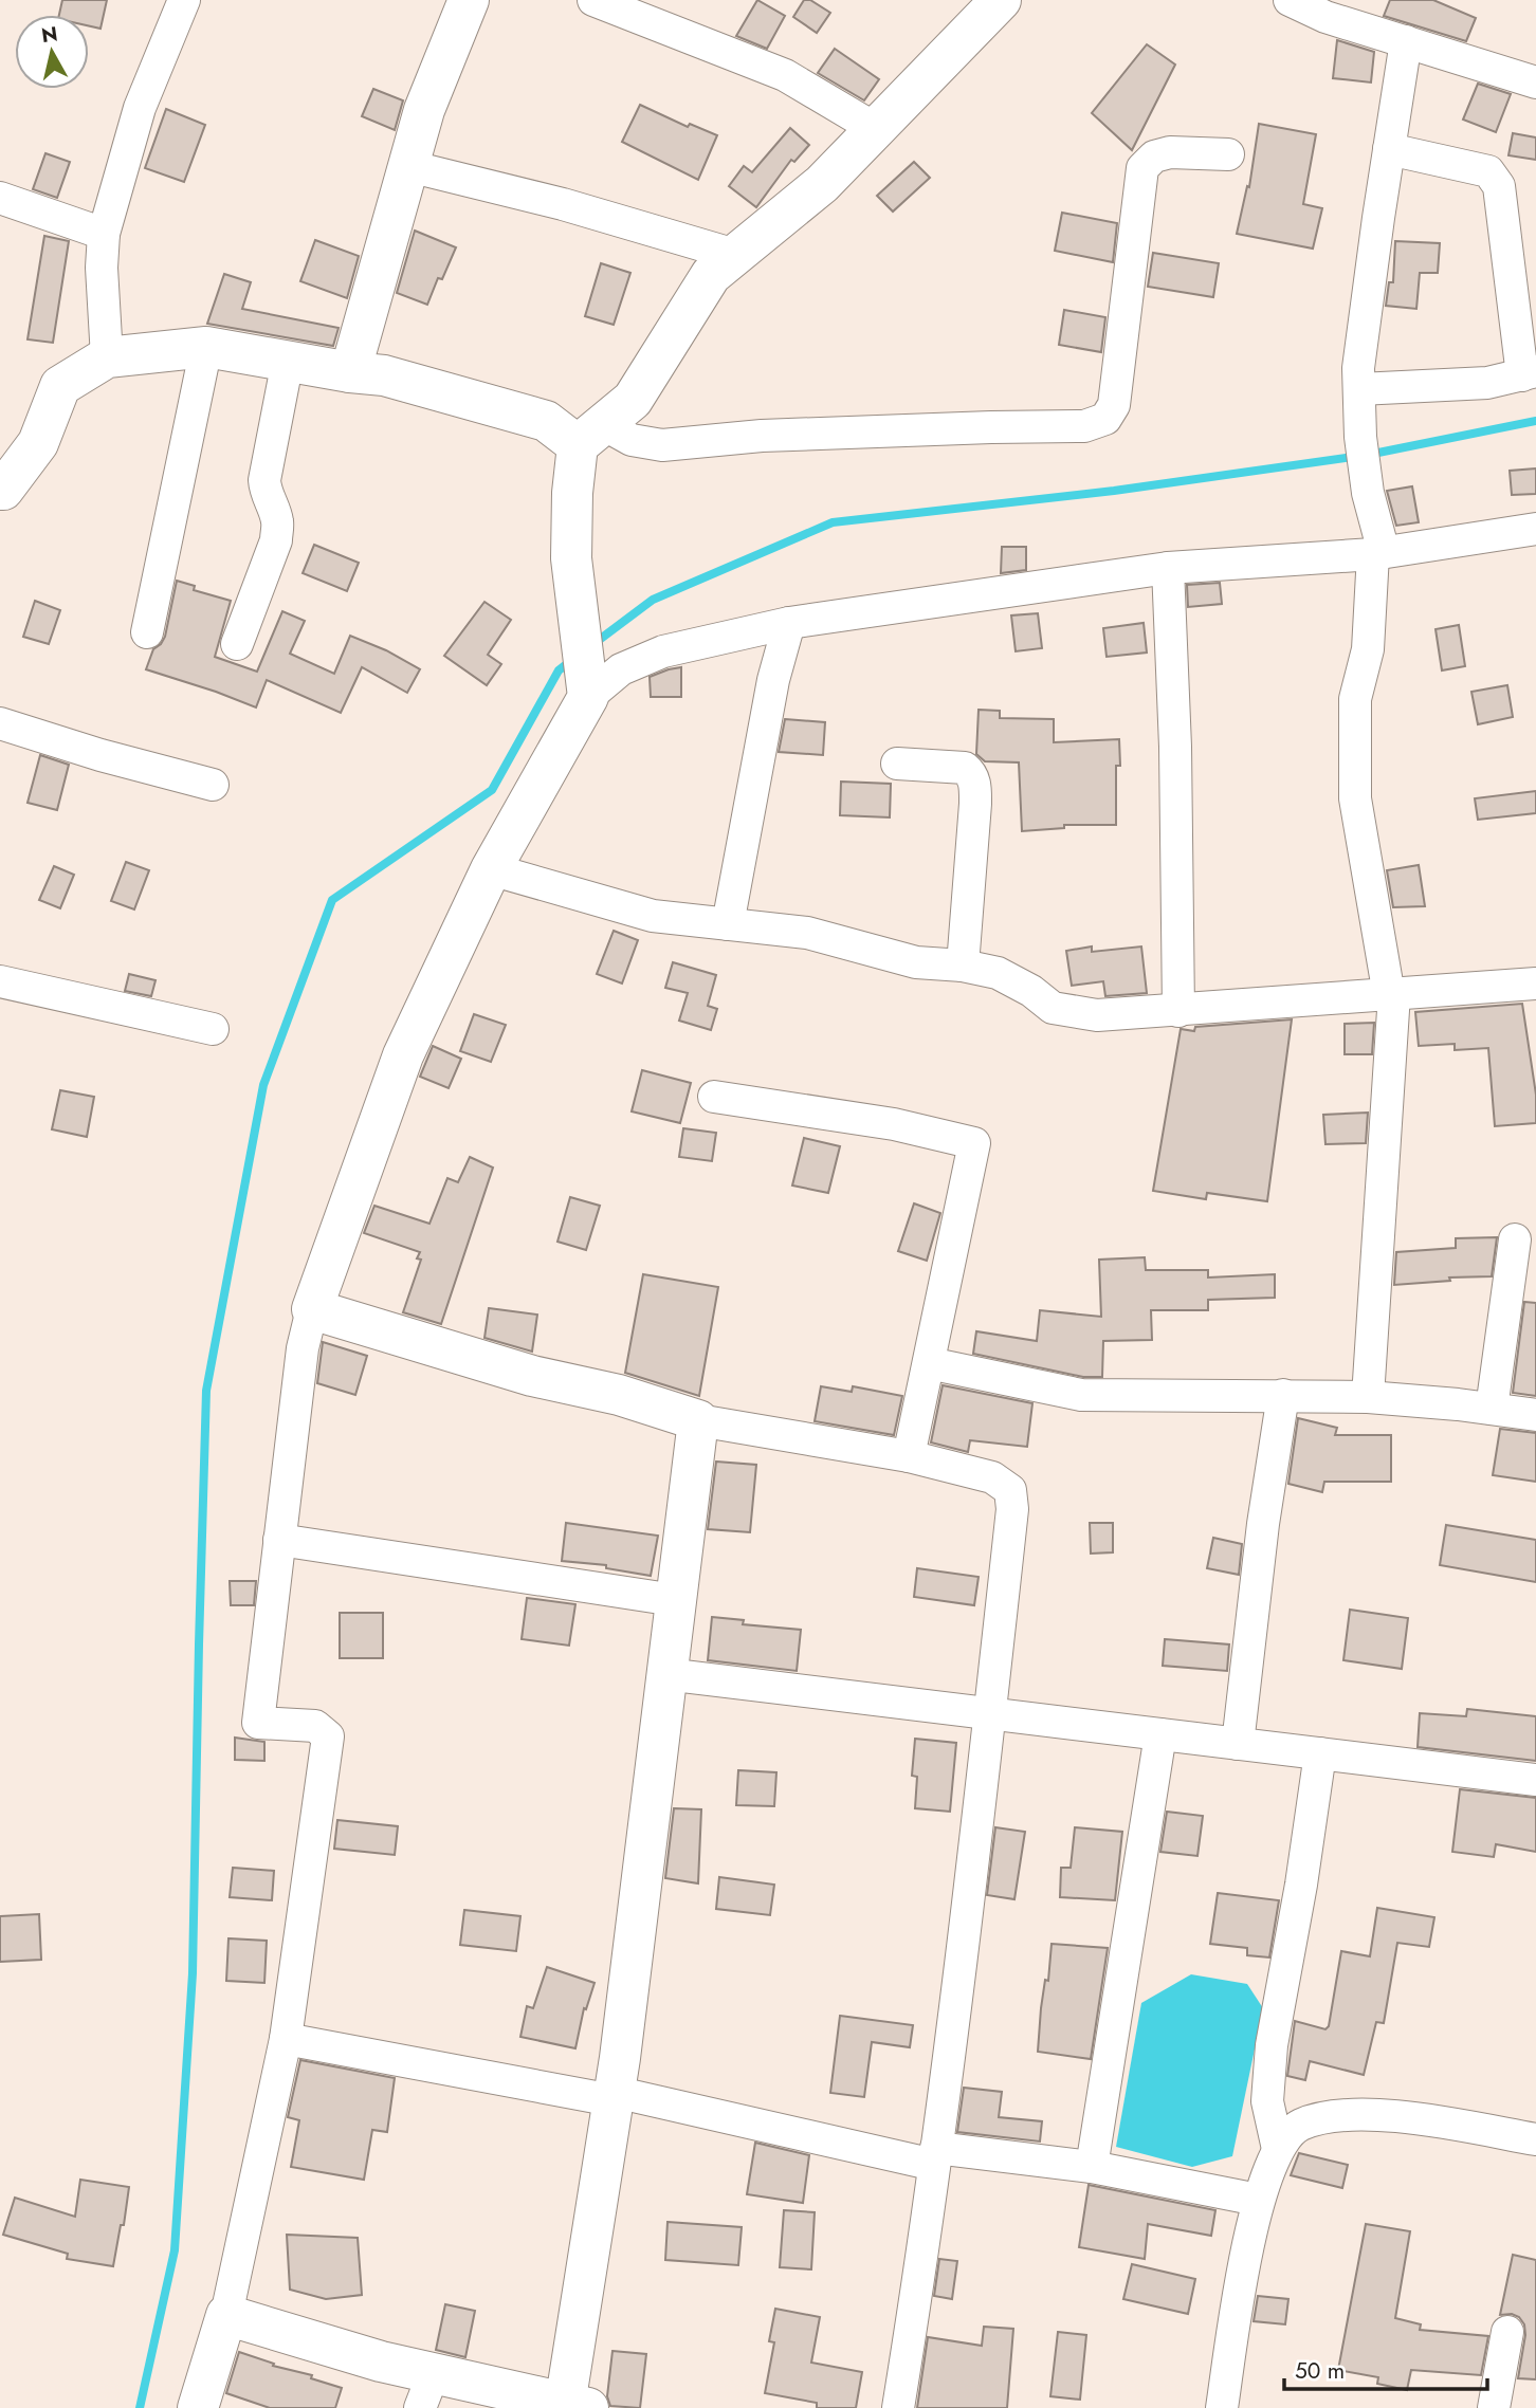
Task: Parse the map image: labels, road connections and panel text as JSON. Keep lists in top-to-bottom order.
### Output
{
  "scale_bar": "50 m",
  "north": "top"
}
